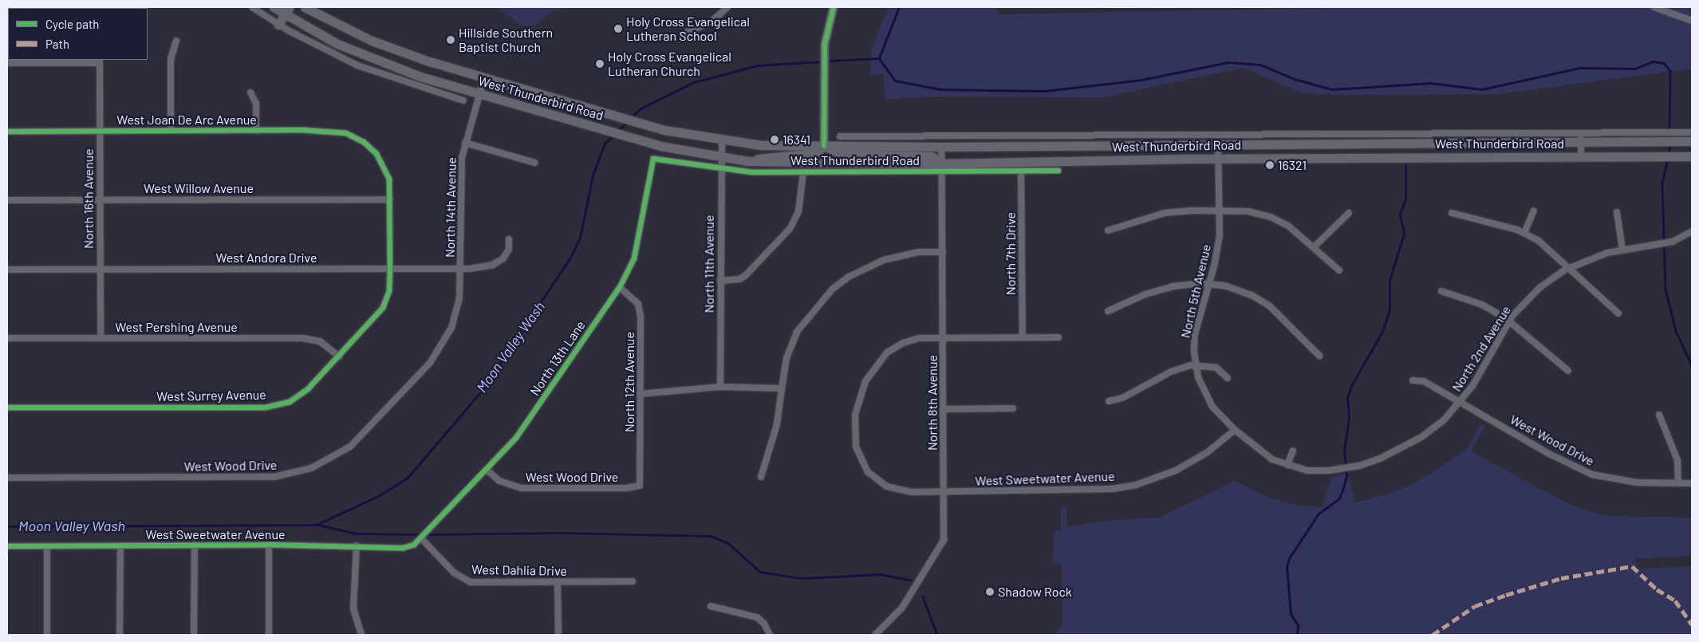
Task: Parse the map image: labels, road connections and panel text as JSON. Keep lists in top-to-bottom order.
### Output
{
  "streets": {
    "main road": ["West Thunderbird Road"],
    "street": [
      "West Joan De Arc Avenue",
      "West Willow Avenue",
      "North 16th Avenue",
      "North 14th Avenue",
      "North 7th Drive",
      "West Andora Drive",
      "North 11th Avenue",
      "North 5th Avenue",
      "West Pershing Avenue",
      "North 2nd Avenue",
      "North 13th Lane",
      "North 12th Avenue",
      "West Surrey Avenue",
      "North 8th Avenue",
      "West Wood Drive",
      "West Sweetwater Avenue",
      "West Dahlia Drive"
    ]
  },
  "crossings": [
    ["West Thunderbird Road", "North 14th Avenue"],
    ["West Thunderbird Road", "North 7th Drive"],
    ["West Thunderbird Road", "North 11th Avenue"],
    ["West Thunderbird Road", "North 5th Avenue"],
    ["West Thunderbird Road", "North 13th Lane"],
    ["West Thunderbird Road", "North 8th Avenue"],
    ["West Joan De Arc Avenue", "North 16th Avenue"],
    ["West Joan De Arc Avenue", "West Surrey Avenue"],
    ["West Willow Avenue", "North 16th Avenue"],
    ["West Willow Avenue", "West Surrey Avenue"],
    ["North 16th Avenue", "West Andora Drive"],
    ["North 16th Avenue", "West Pershing Avenue"],
    ["North 14th Avenue", "West Andora Drive"],
    ["North 14th Avenue", "West Wood Drive"],
    ["West Andora Drive", "West Surrey Avenue"],
    ["West Andora Drive", "West Wood Drive"],
    ["North 5th Avenue", "West Sweetwater Avenue"],
    ["West Pershing Avenue", "West Surrey Avenue"],
    ["North 2nd Avenue", "West Wood Drive"],
    ["North 13th Lane", "North 12th Avenue"],
    ["North 13th Lane", "West Wood Drive"],
    ["North 13th Lane", "West Sweetwater Avenue"],
    ["North 13th Lane", "West Dahlia Drive"],
    ["North 12th Avenue", "West Wood Drive"],
    ["North 8th Avenue", "West Sweetwater Avenue"],
    ["West Sweetwater Avenue", "West Dahlia Drive"]
  ],
  "water": ["Moon Valley Wash"],
  "places": [
    "Holy Cross Evangelical Lutheran School",
    "Hillside Southern Baptist Church",
    "Holy Cross Evangelical Lutheran Church",
    "16341",
    "16321",
    "Shadow Rock"
  ],
  "legend": ["Cycle path", "Path"]
}
